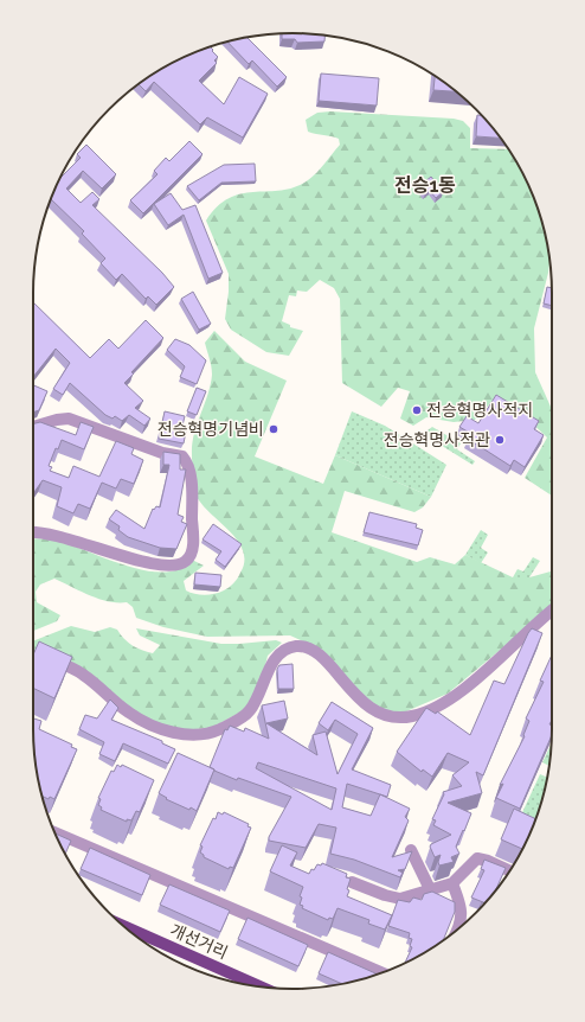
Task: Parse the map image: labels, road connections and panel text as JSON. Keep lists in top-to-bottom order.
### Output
{
  "streets": {
    "main road": ["개선거리"]
  },
  "districts": ["전승1동"],
  "places": ["전승혁명사적지", "전승혁명기념비", "전승혁명사적관"]
}
